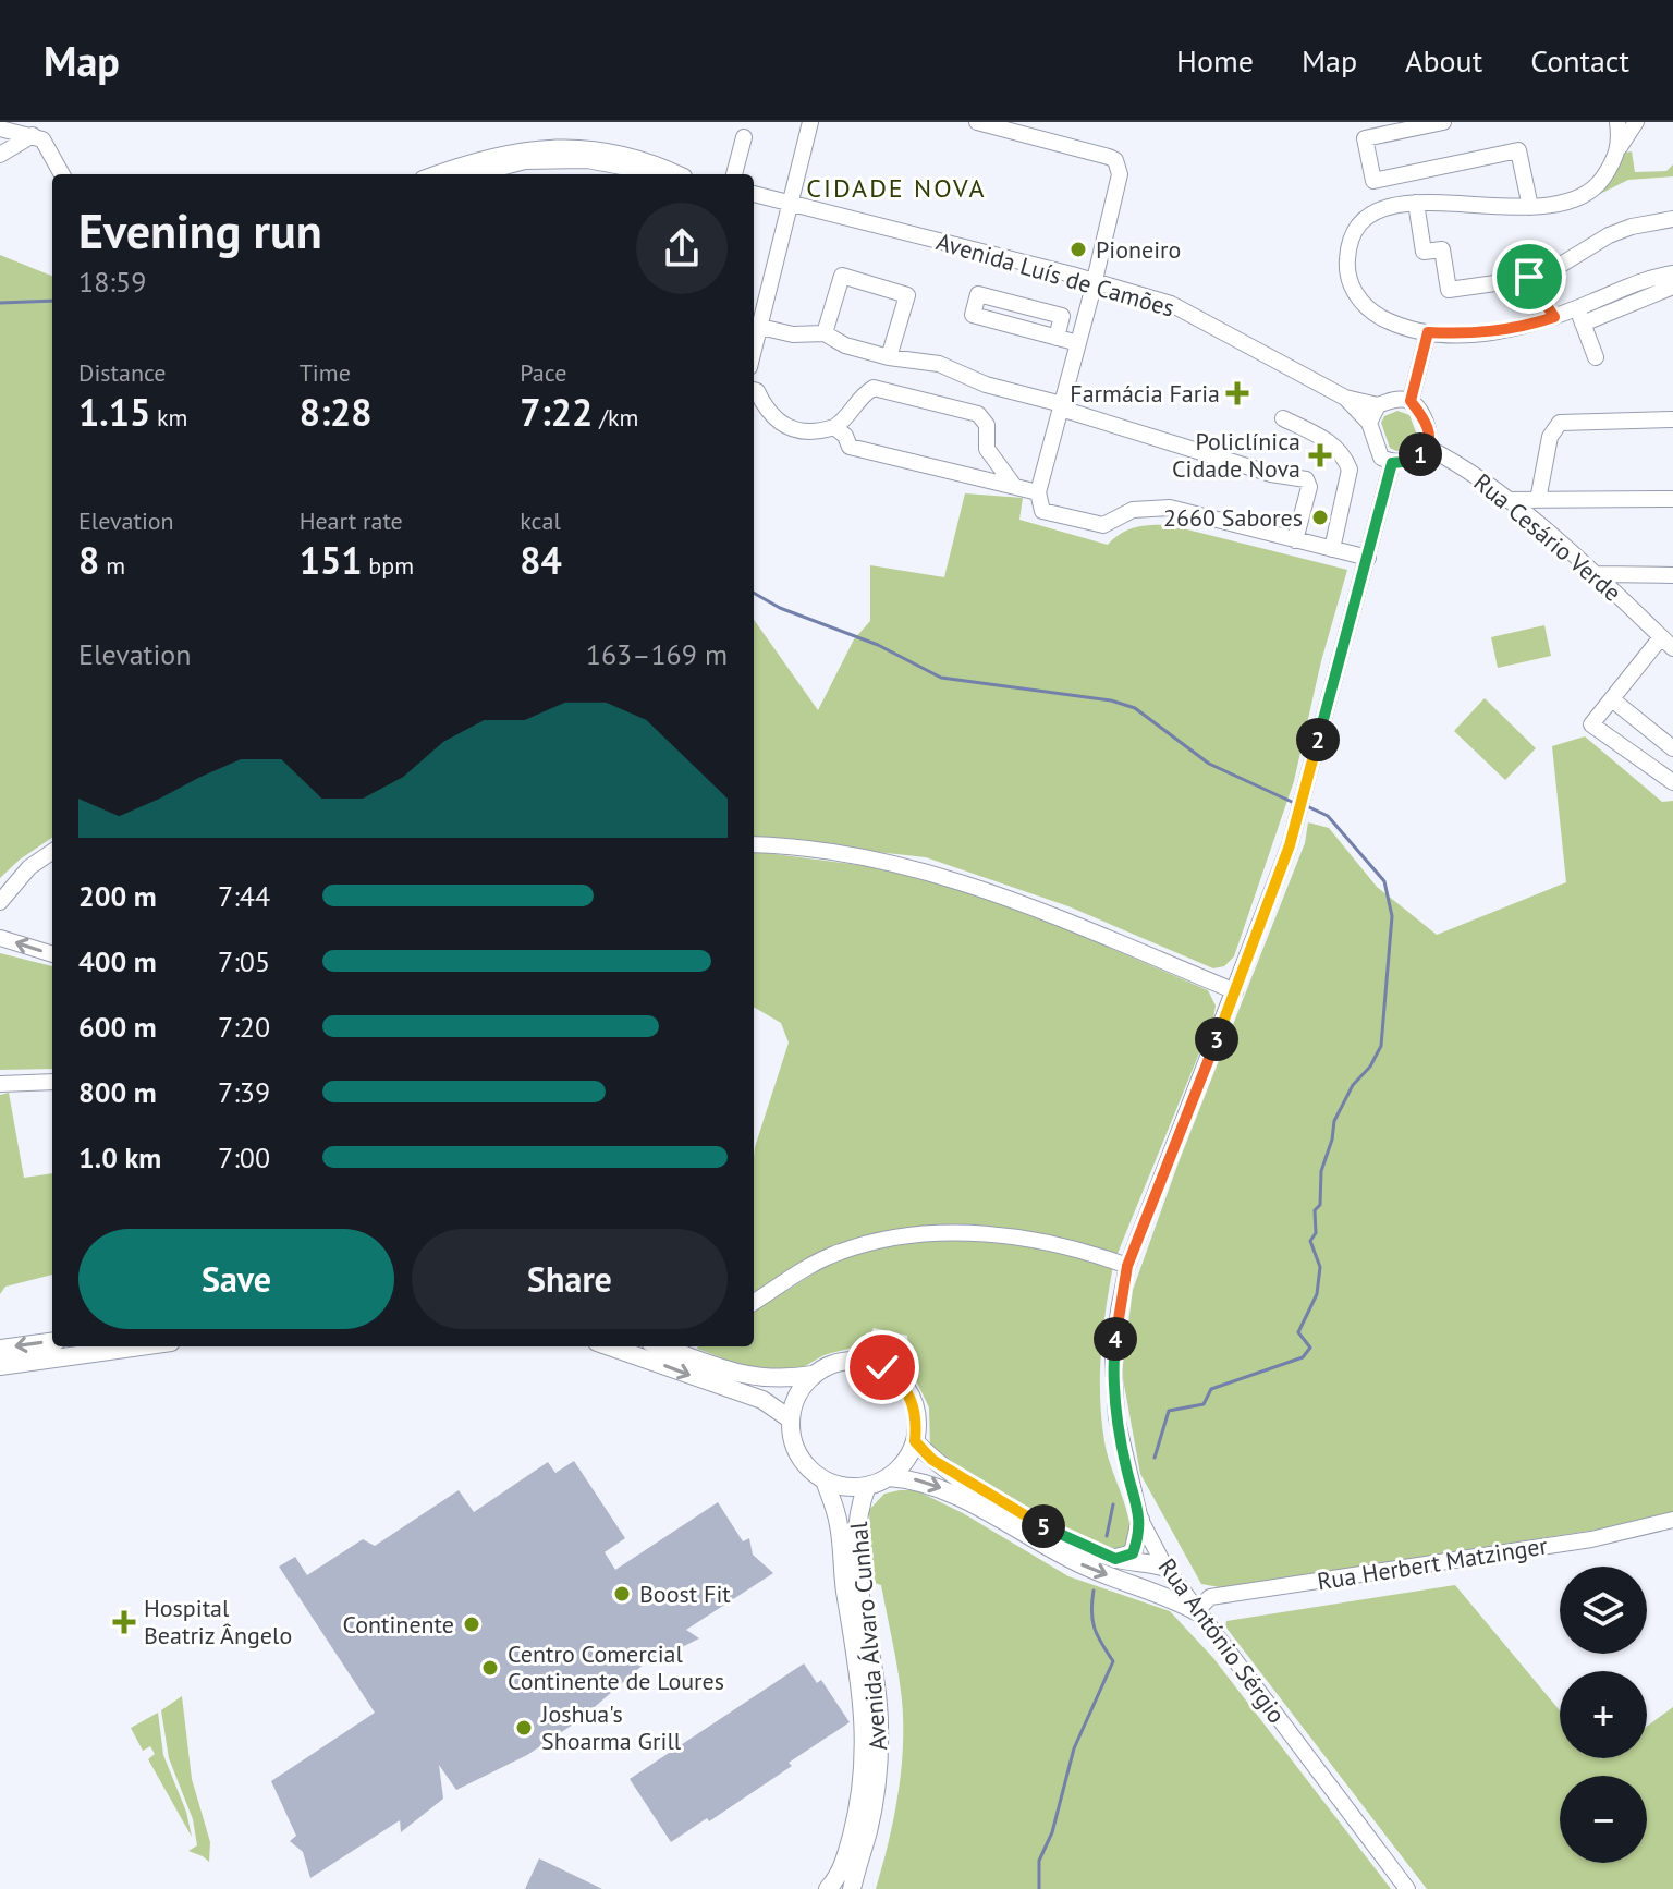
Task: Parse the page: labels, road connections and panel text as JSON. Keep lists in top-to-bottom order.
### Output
{
  "streets": {
    "main road": ["Avenida Álvaro Cunhal"],
    "street": [
      "Avenida Luís de Camões",
      "Rua Cesário Verde",
      "Rua Herbert Matzinger",
      "Rua António Sérgio"
    ]
  },
  "crossings": [
    ["Rua Cesário Verde", "Rua António Sérgio"],
    ["Rua Herbert Matzinger", "Rua António Sérgio"]
  ],
  "districts": ["CIDADE NOVA"],
  "places": {
    "other": [
      "Pioneiro",
      "2660 Sabores",
      "Boost Fit",
      "Continente",
      "Centro Comercial Continente de Loures",
      "Joshua's Shoarma Grill"
    ],
    "health": ["Farmácia Faria", "Policlínica Cidade Nova", "Hospital Beatriz Ângelo"]
  },
  "page": {
    "header": "Map",
    "nav": [
      "Home",
      "Map",
      "About",
      "Contact"
    ],
    "heading": ["Evening run", "18:59"],
    "stats": [
      ["Distance", "1.15 km"],
      ["Time", "8:28"],
      ["Pace", "7:22 /km"],
      ["Elevation", "8 m"],
      ["Heart rate", "151 bpm"],
      ["kcal", "84"]
    ],
    "pins": [
      "1",
      "2",
      "3",
      "4",
      "5"
    ],
    "chart": ["Elevation", "163–169 m"],
    "list": [
      {
        "name": "200 m",
        "note": "7:44"
      },
      {
        "name": "400 m",
        "note": "7:05"
      },
      {
        "name": "600 m",
        "note": "7:20"
      },
      {
        "name": "800 m",
        "note": "7:39"
      },
      {
        "name": "1.0 km",
        "note": "7:00"
      }
    ],
    "buttons": ["Save", "Share"],
    "map_buttons": ["+", "−"]
  }
}
